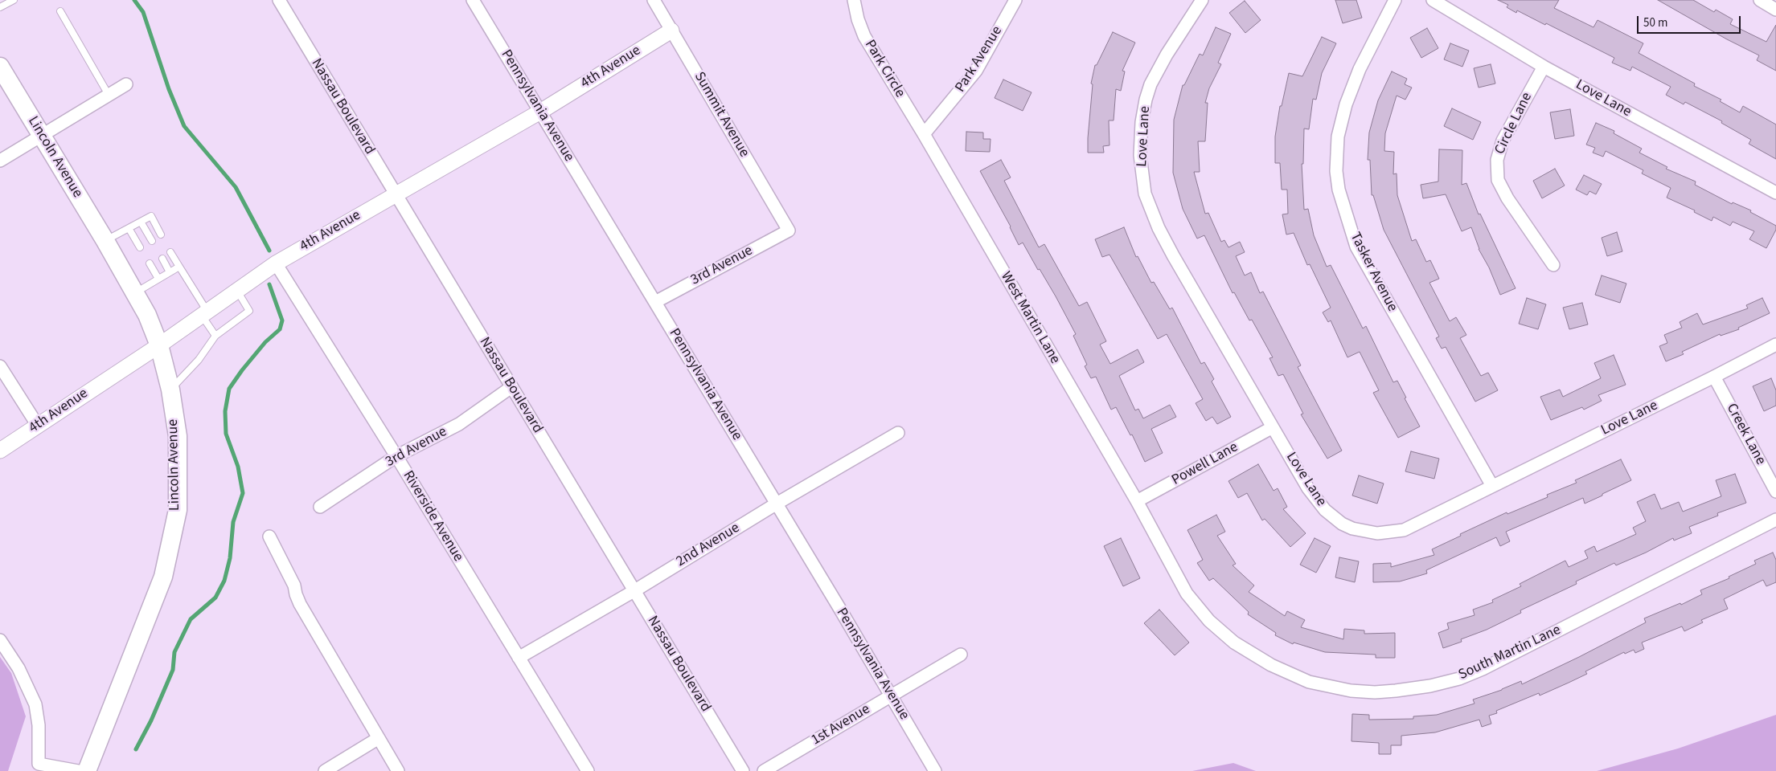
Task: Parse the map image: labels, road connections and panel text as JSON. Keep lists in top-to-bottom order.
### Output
{
  "streets": {
    "main road": ["Lincoln Avenue"],
    "street": [
      "Park Avenue",
      "4th Avenue",
      "Park Circle",
      "Love Lane",
      "Pennsylvania Avenue",
      "Nassau Boulevard",
      "Summit Avenue",
      "Circle Lane",
      "3rd Avenue",
      "Tasker Avenue",
      "West Martin Lane",
      "Creek Lane",
      "Powell Lane",
      "Riverside Avenue",
      "2nd Avenue",
      "South Martin Lane",
      "1st Avenue"
    ]
  },
  "crossings": [
    ["Park Avenue", "Park Circle"],
    ["Park Avenue", "West Martin Lane"],
    ["4th Avenue", "Pennsylvania Avenue"],
    ["4th Avenue", "Nassau Boulevard"],
    ["4th Avenue", "Summit Avenue"],
    ["4th Avenue", "Lincoln Avenue"],
    ["4th Avenue", "Riverside Avenue"],
    ["Park Circle", "West Martin Lane"],
    ["Love Lane", "Circle Lane"],
    ["Love Lane", "Tasker Avenue"],
    ["Love Lane", "Creek Lane"],
    ["Love Lane", "Powell Lane"],
    ["Pennsylvania Avenue", "3rd Avenue"],
    ["Pennsylvania Avenue", "2nd Avenue"],
    ["Pennsylvania Avenue", "1st Avenue"],
    ["Nassau Boulevard", "3rd Avenue"],
    ["Nassau Boulevard", "2nd Avenue"],
    ["Summit Avenue", "3rd Avenue"],
    ["3rd Avenue", "Riverside Avenue"],
    ["West Martin Lane", "Powell Lane"],
    ["West Martin Lane", "South Martin Lane"],
    ["Powell Lane", "South Martin Lane"],
    ["Riverside Avenue", "2nd Avenue"]
  ],
  "scale_bar": "50 m"
}
